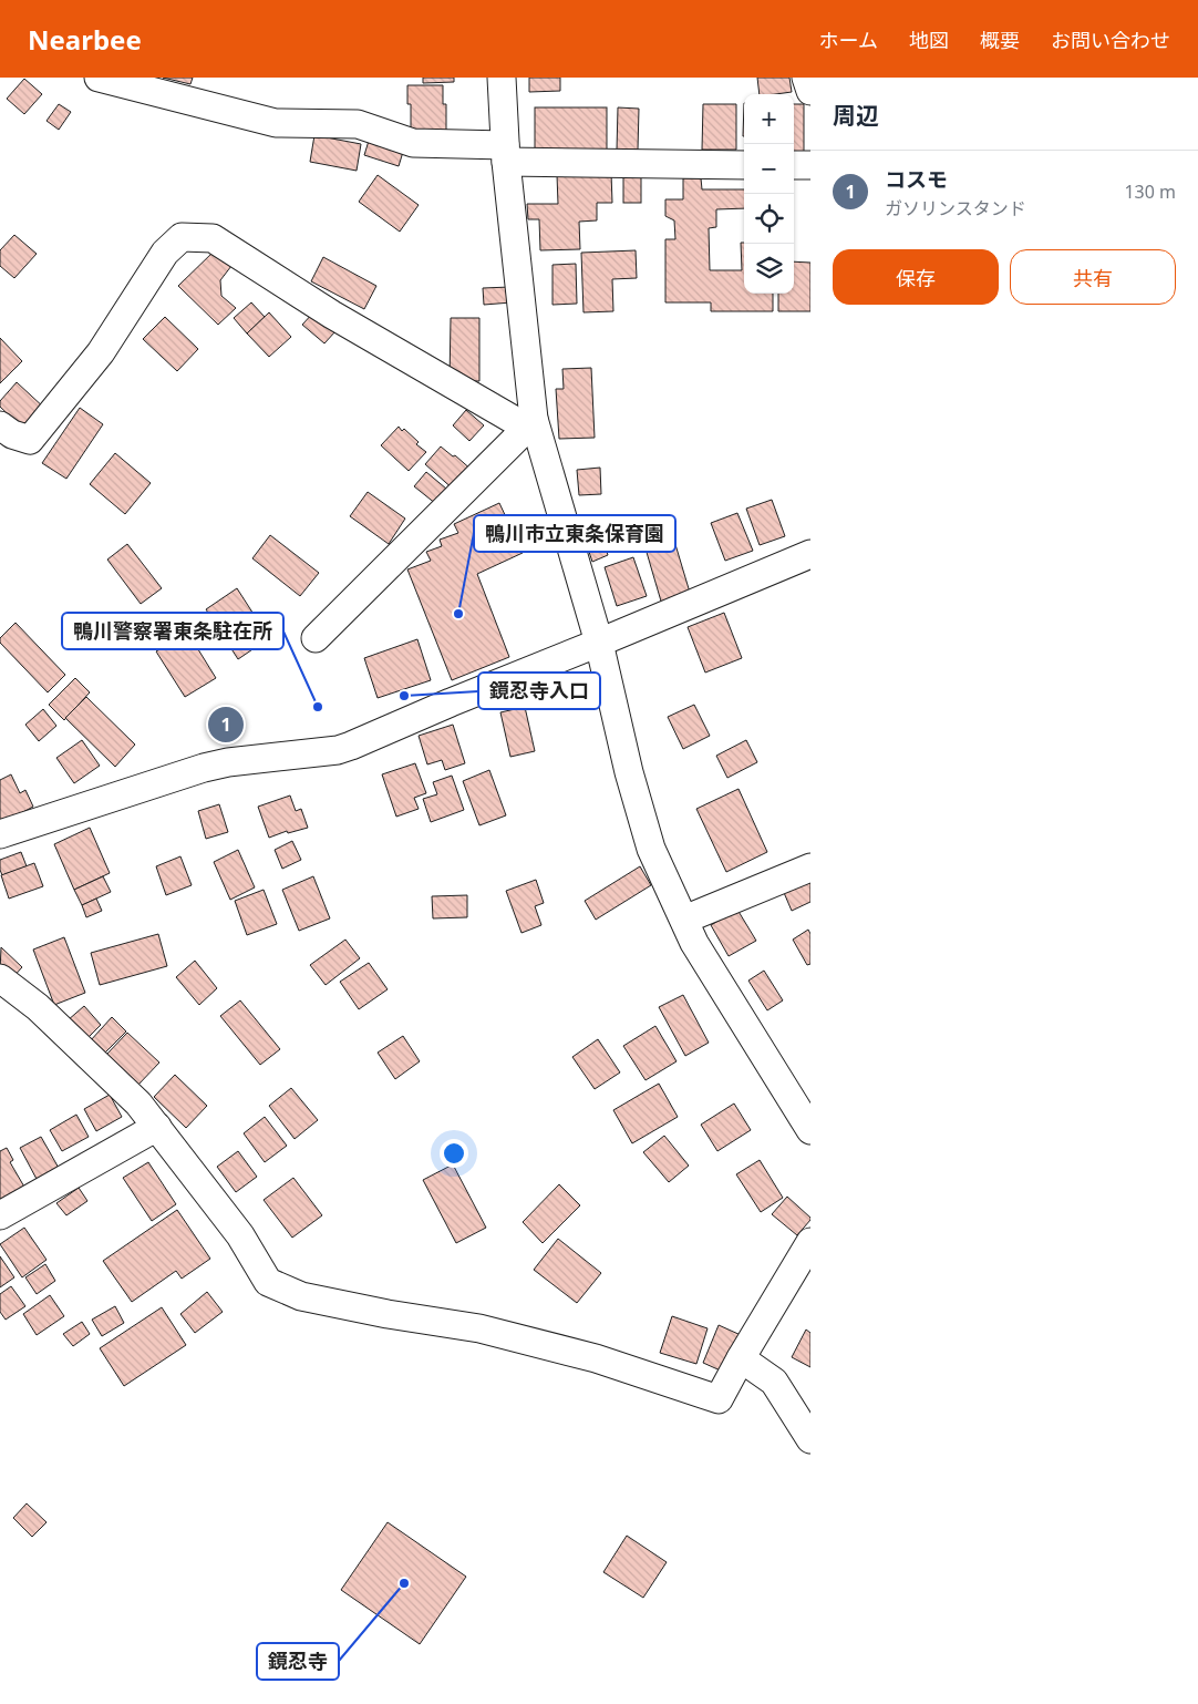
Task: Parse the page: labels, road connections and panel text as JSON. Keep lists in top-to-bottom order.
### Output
{
  "places": [
    "鴨川市立東条保育園",
    "鏡忍寺入口",
    "鴨川警察署東条駐在所",
    "鏡忍寺"
  ],
  "page": {
    "header": "Nearbee",
    "nav": [
      "ホーム",
      "地図",
      "概要",
      "お問い合わせ"
    ],
    "heading": "周辺",
    "map_buttons": ["+", "−"],
    "list": [
      {
        "mark": "1",
        "name": "コスモ",
        "note": "ガソリンスタンド",
        "value": "130 m"
      }
    ],
    "buttons": ["保存", "共有"],
    "pins": "1"
  }
}
